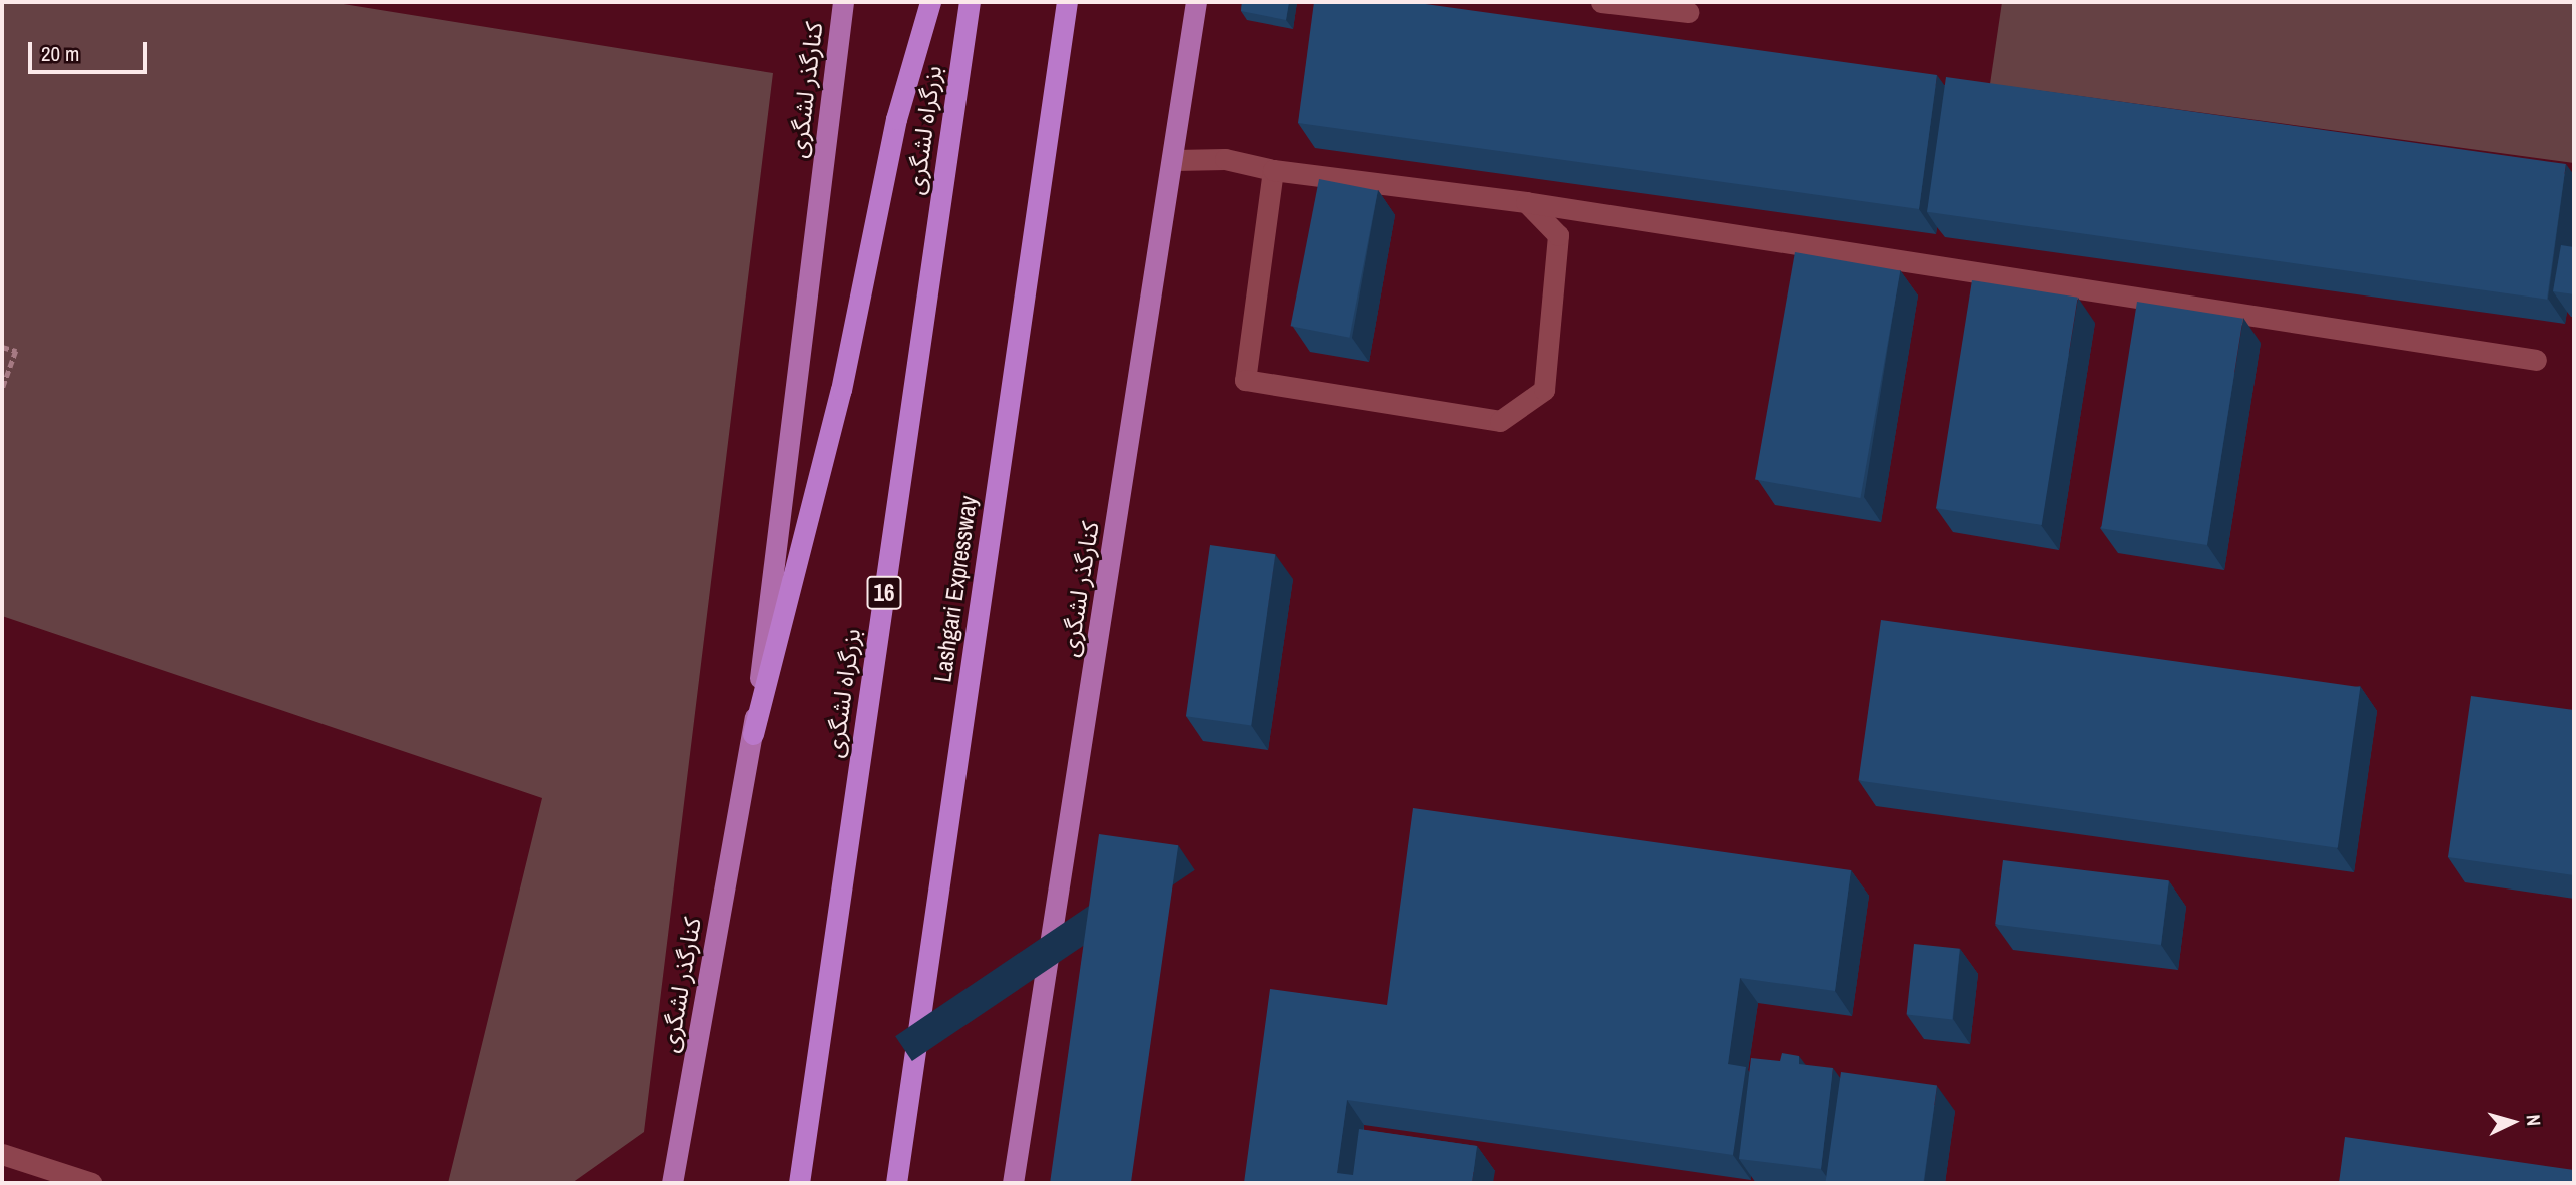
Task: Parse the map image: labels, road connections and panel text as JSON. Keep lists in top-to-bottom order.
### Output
{
  "streets": {
    "highway": ["بزرگراه لشگری", "Lashgari Expressway", "16"],
    "main road": ["کنارگذر لشگری"]
  },
  "scale_bar": "20 m",
  "north": "right"
}
